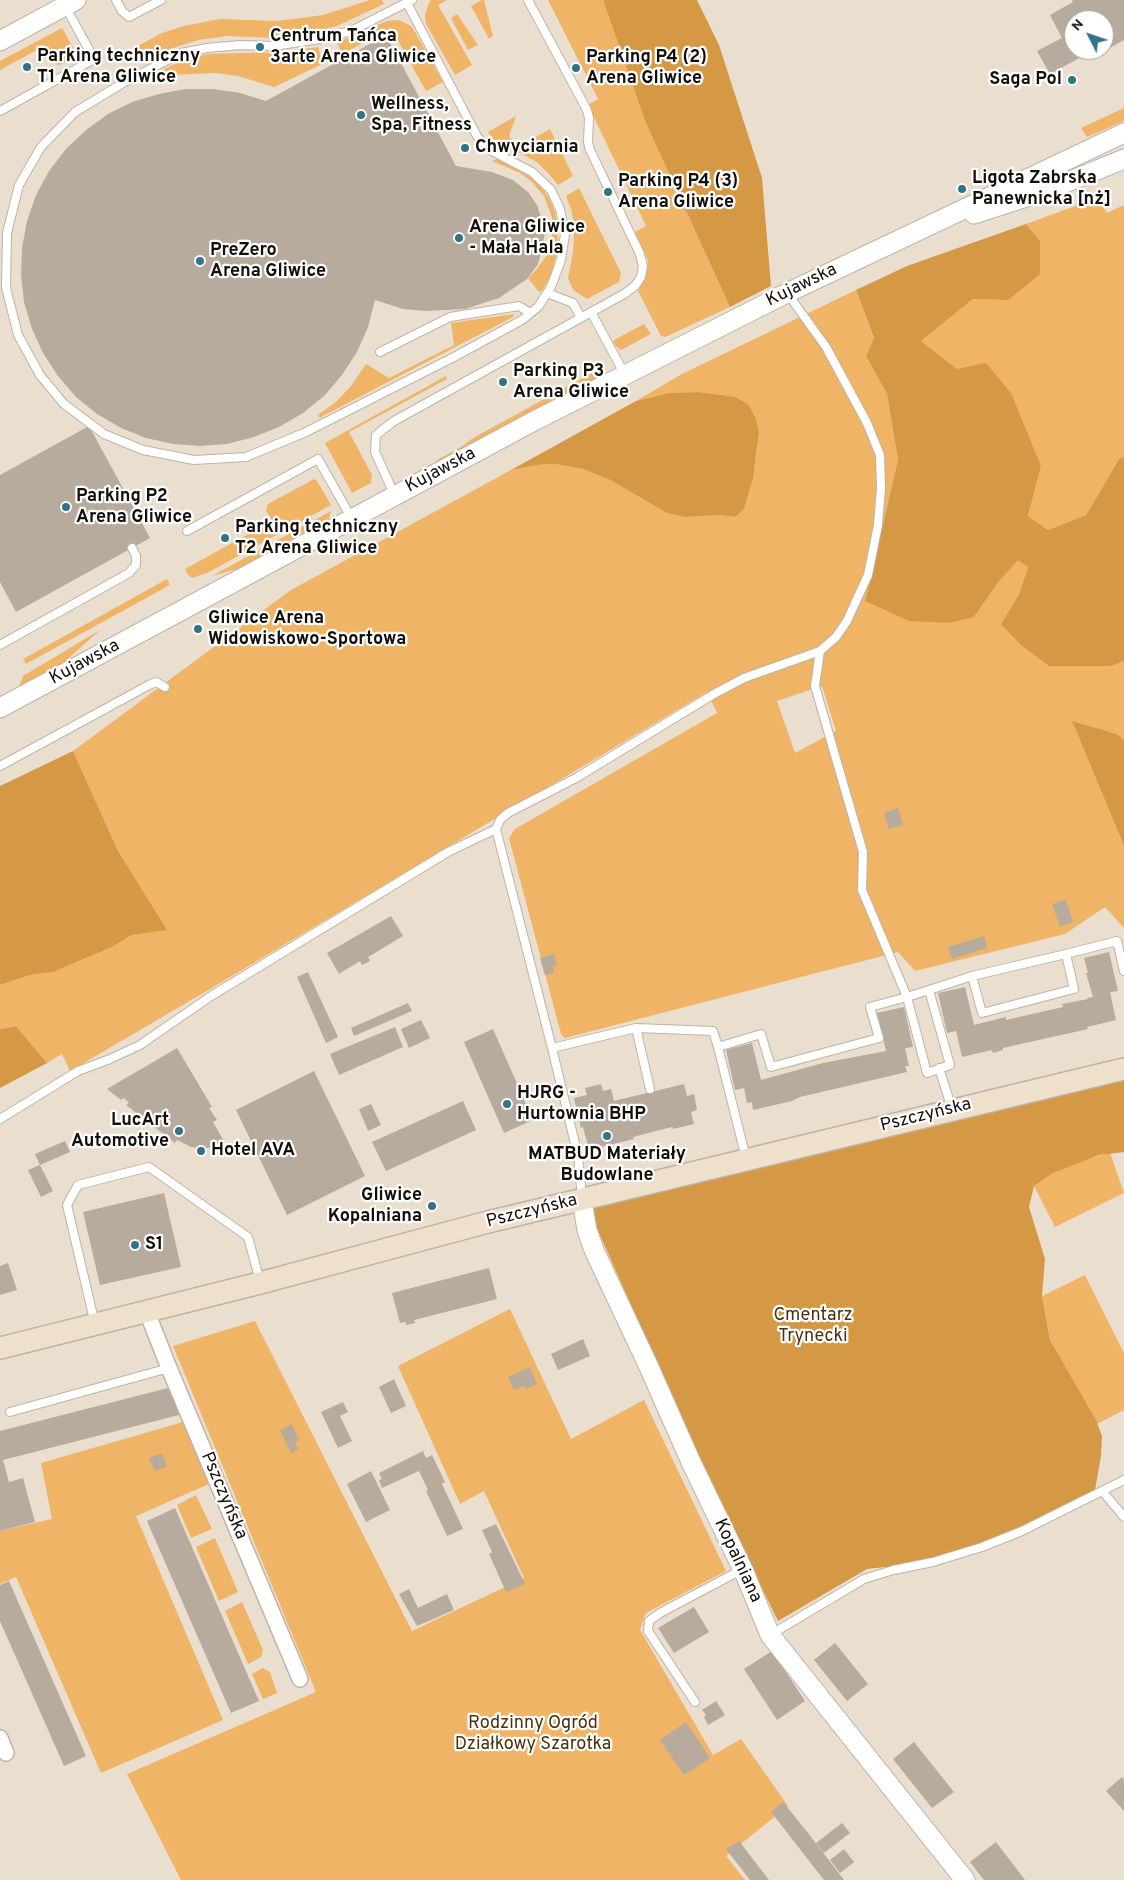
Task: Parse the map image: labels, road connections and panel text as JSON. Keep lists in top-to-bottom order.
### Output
{
  "streets": {
    "main road": ["Pszczyńska"],
    "street": ["Kujawska", "Kopalniana"]
  },
  "crossings": [
    ["Pszczyńska", "Kopalniana"]
  ],
  "parks": ["Cmentarz Trynecki", "Rodzinny Ogród Działkowy Szarotka"],
  "places": [
    "Centrum Tańca 3arte Arena Gliwice",
    "Parking techniczny T1 Arena Gliwice",
    "Parking P4 (2) Arena Gliwice",
    "Saga Pol",
    "Wellness, Spa, Fitness",
    "Chwyciarnia",
    "Ligota Zabrska Panewnicka [nż]",
    "Parking P4 (3) Arena Gliwice",
    "Arena Gliwice - Mała Hala",
    "PreZero Arena Gliwice",
    "Parking P3 Arena Gliwice",
    "Parking P2 Arena Gliwice",
    "Parking techniczny T2 Arena Gliwice",
    "Gliwice Arena Widowiskowo-Sportowa",
    "HJRG - Hurtownia BHP",
    "LucArt Automotive",
    "MATBUD Materiały Budowlane",
    "Hotel AVA",
    "Gliwice Kopalniana",
    "S1"
  ],
  "north": "top left"
}
